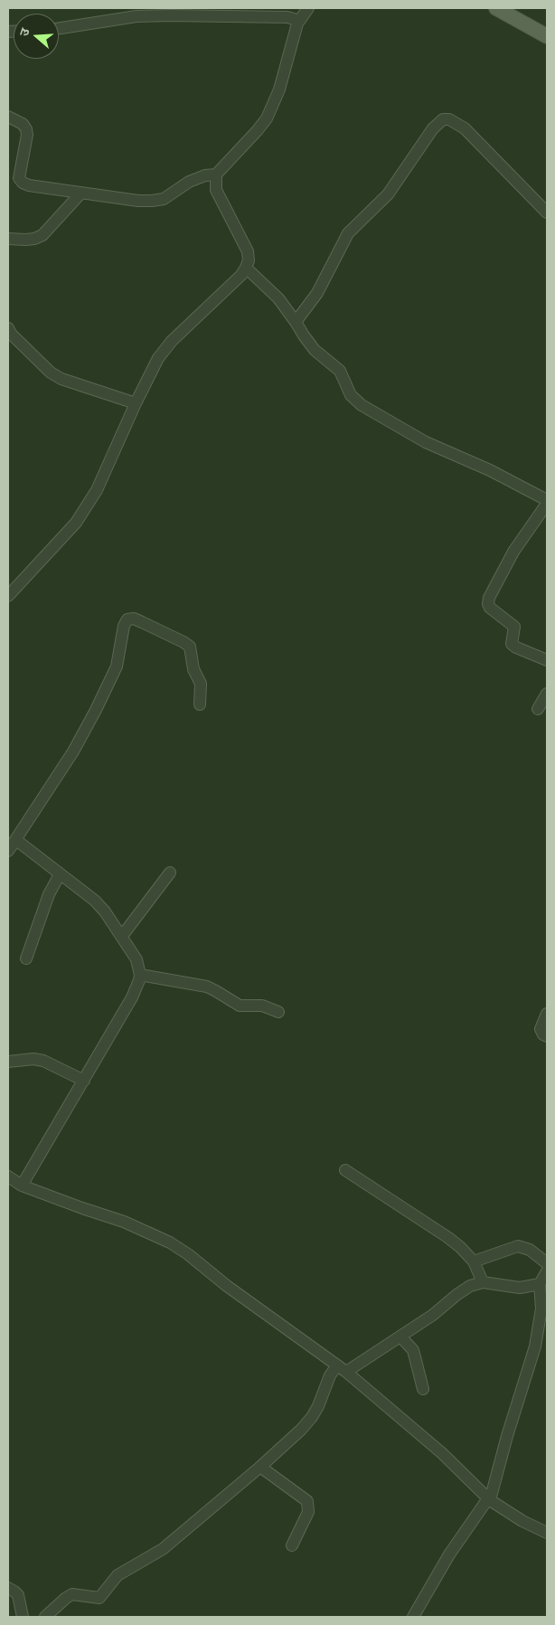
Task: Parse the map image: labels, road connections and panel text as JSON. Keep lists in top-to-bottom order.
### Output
{
  "north": "left"
}
